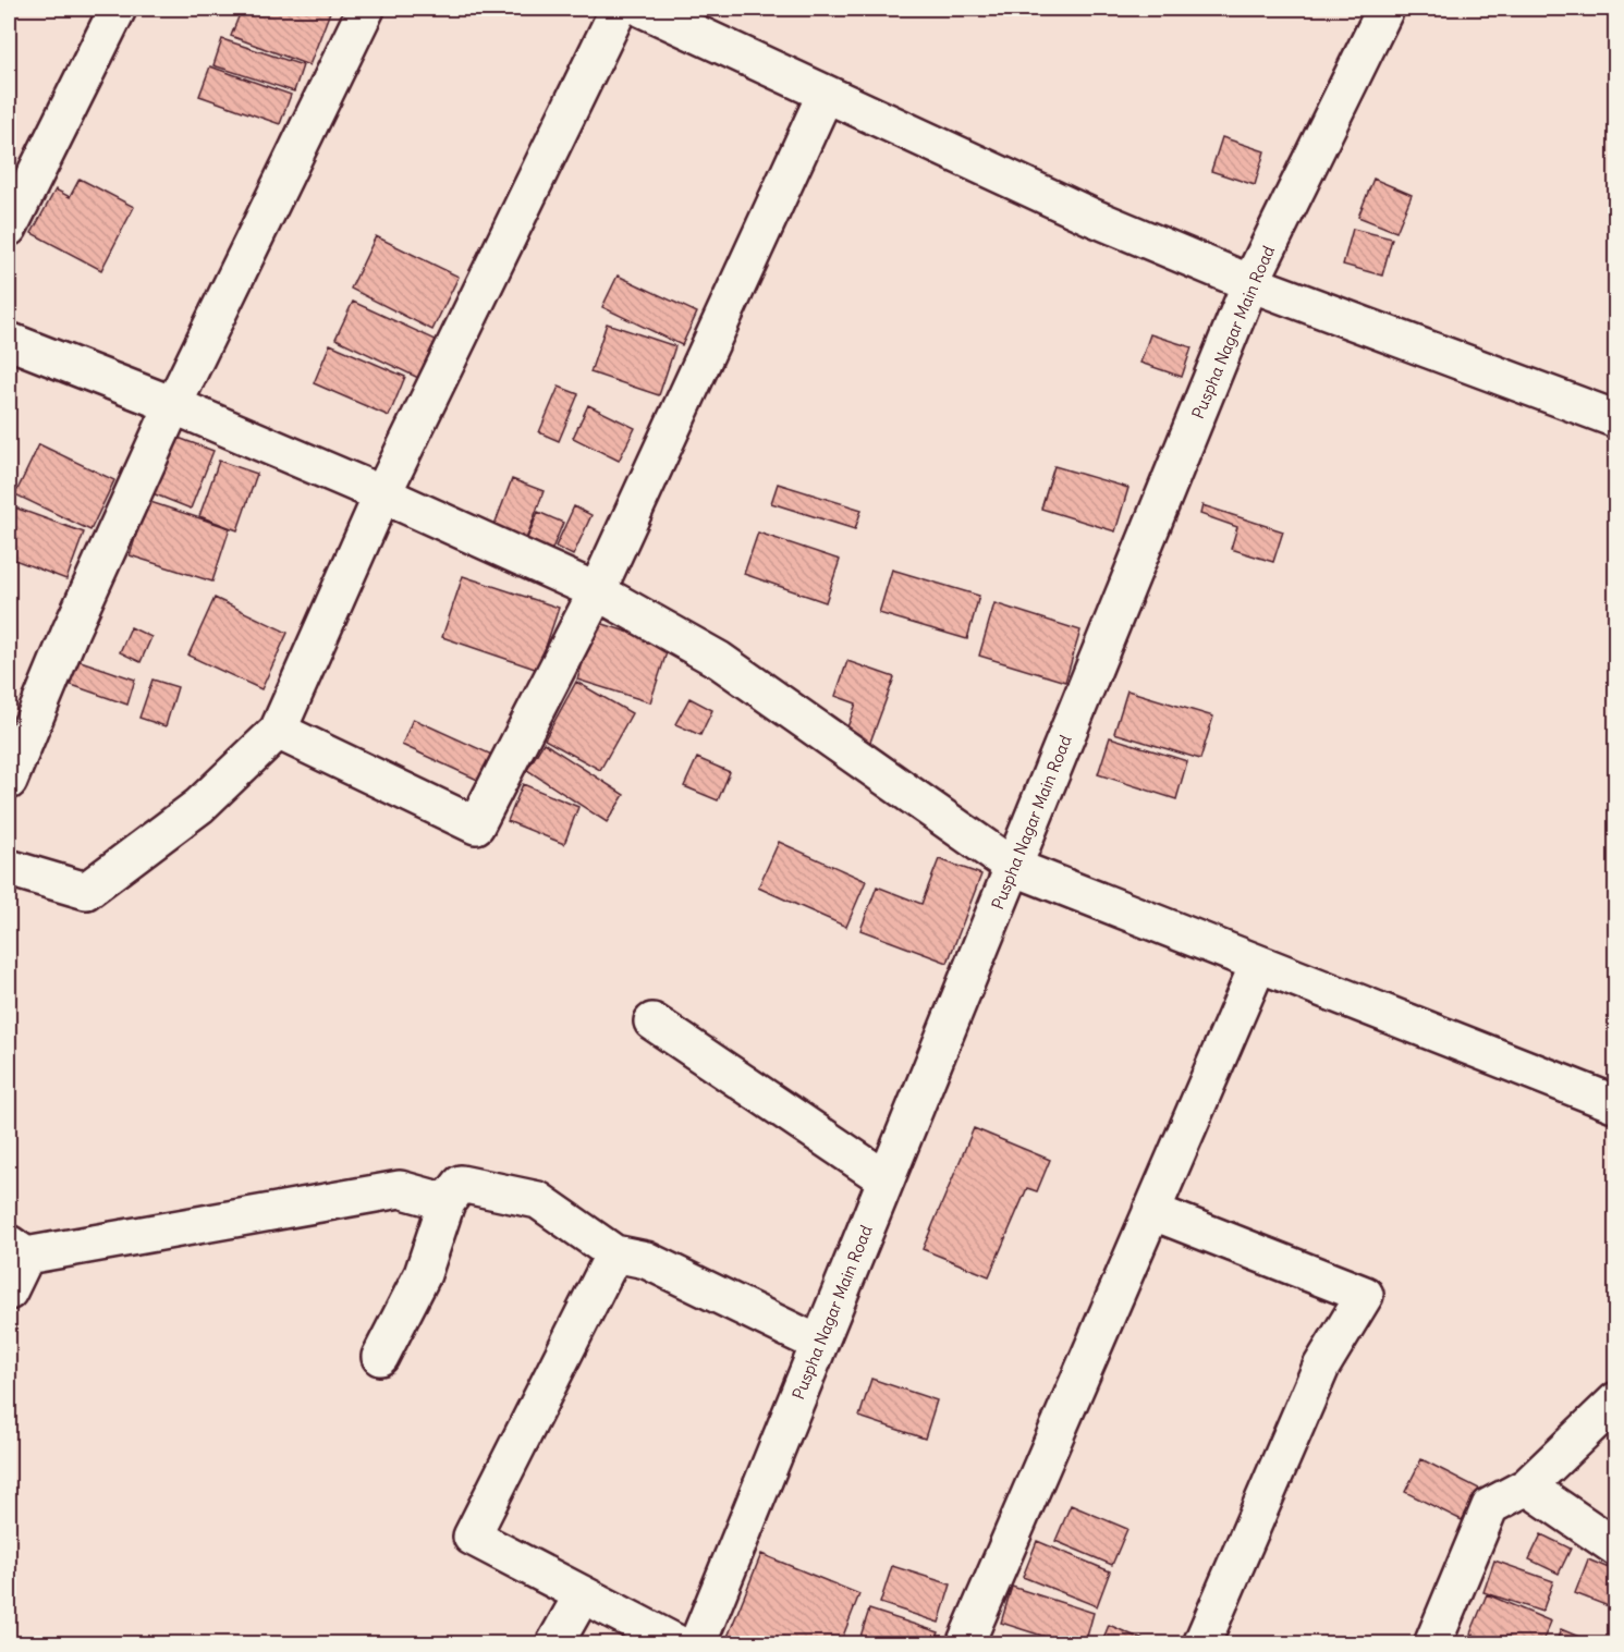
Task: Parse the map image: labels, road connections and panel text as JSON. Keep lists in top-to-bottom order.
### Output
{
  "streets": {
    "street": ["Puspha Nagar Main Road"]
  }
}
